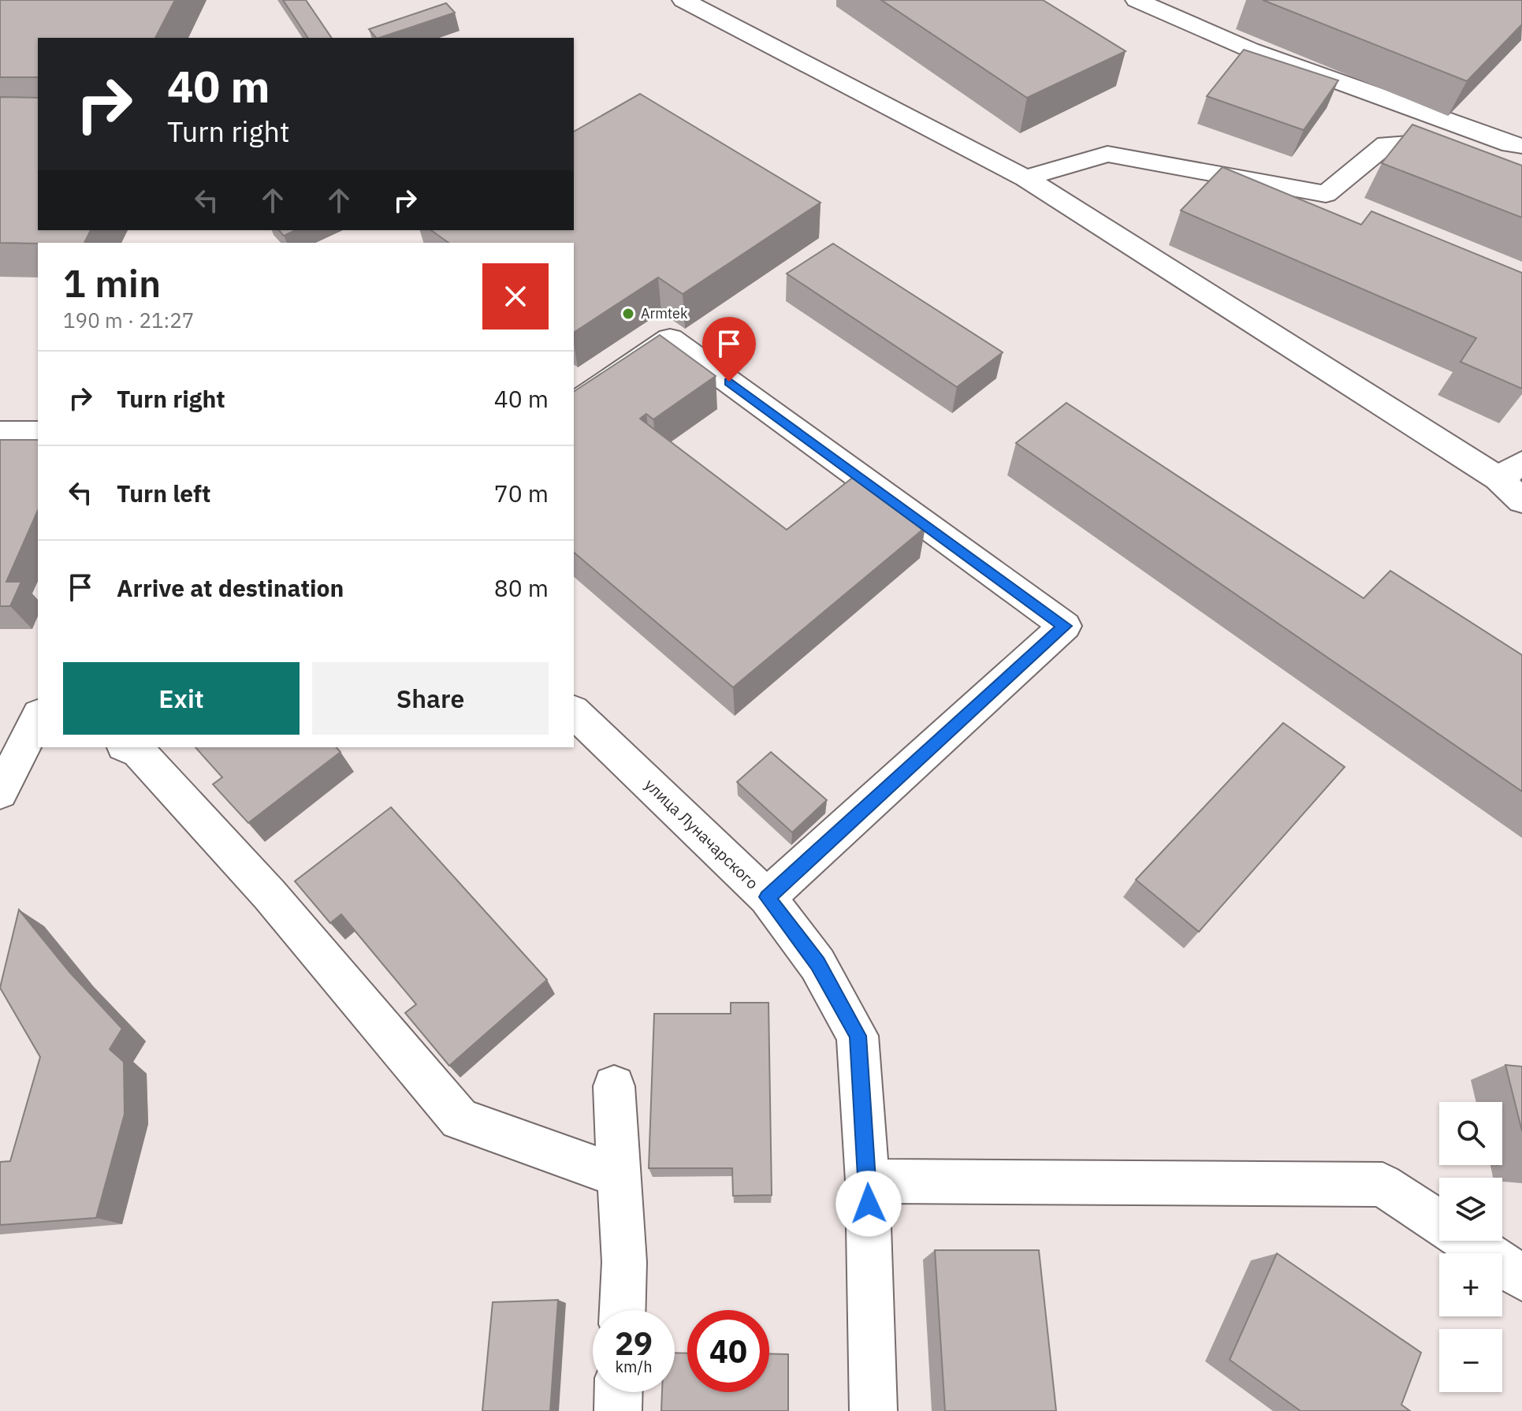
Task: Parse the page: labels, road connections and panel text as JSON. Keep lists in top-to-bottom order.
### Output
{
  "streets": {
    "street": ["улица Луначарского"]
  },
  "places": ["Armtek"],
  "page": {
    "turn": ["40 m", "Turn right"],
    "heading": ["1 min", "190 m · 21:27"],
    "list": [
      {
        "name": "Turn right",
        "value": "40 m"
      },
      {
        "name": "Turn left",
        "value": "70 m"
      },
      {
        "name": "Arrive at destination",
        "value": "80 m"
      }
    ],
    "buttons": ["Exit", "Share"],
    "map_buttons": ["+", "−"],
    "speed": "29 km/h",
    "limit": "40"
  }
}
